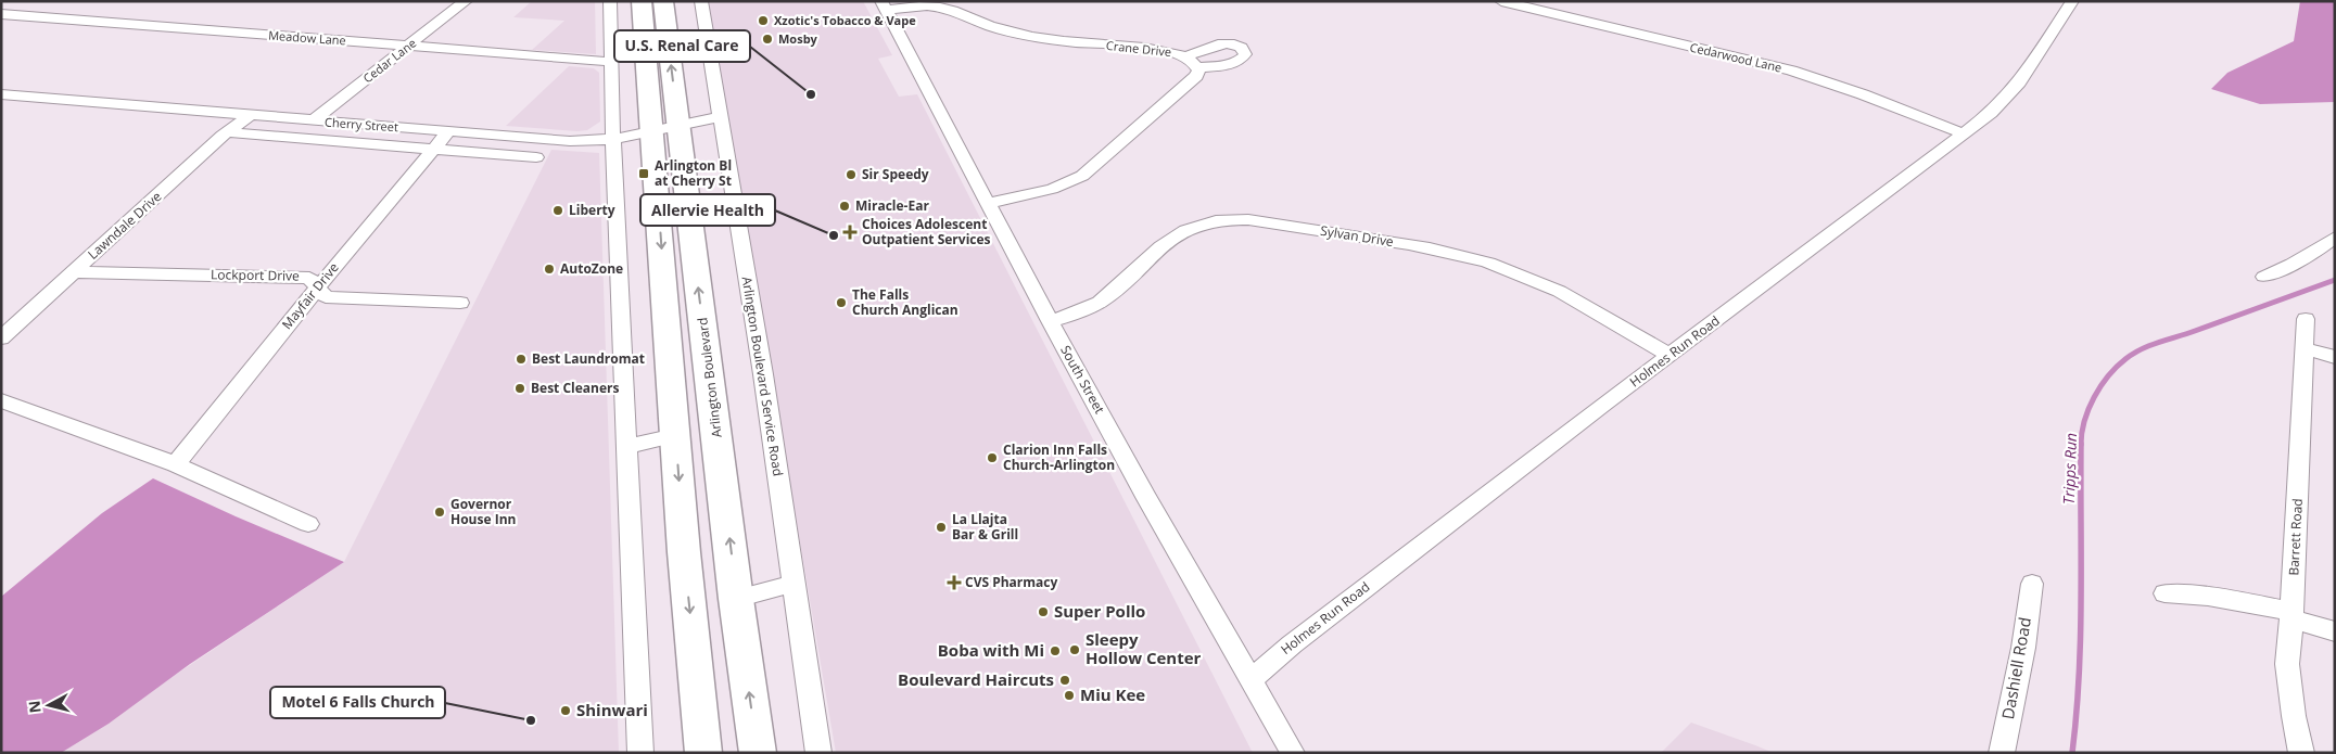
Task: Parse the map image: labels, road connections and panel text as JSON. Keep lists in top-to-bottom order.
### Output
{
  "streets": {
    "highway": ["Arlington Boulevard"],
    "street": [
      "Meadow Lane",
      "Crane Drive",
      "Cedarwood Lane",
      "Cedar Lane",
      "Cherry Street",
      "Lawndale Drive",
      "Sylvan Drive",
      "Lockport Drive",
      "Mayfair Drive",
      "Holmes Run Road",
      "Arlington Boulevard Service Road",
      "South Street",
      "Barrett Road",
      "Dashiell Road"
    ]
  },
  "crossings": [
    ["Meadow Lane", "Cedar Lane"],
    ["Crane Drive", "South Street"],
    ["Cedarwood Lane", "Holmes Run Road"],
    ["Cedar Lane", "Cherry Street"],
    ["Cherry Street", "Lawndale Drive"],
    ["Cherry Street", "Mayfair Drive"],
    ["Cherry Street", "Arlington Boulevard Service Road"],
    ["Cherry Street", "Arlington Boulevard"],
    ["Lawndale Drive", "Lockport Drive"],
    ["Sylvan Drive", "Holmes Run Road"],
    ["Sylvan Drive", "South Street"],
    ["Lockport Drive", "Mayfair Drive"],
    ["Holmes Run Road", "South Street"]
  ],
  "water": ["Tripps Run"],
  "places": {
    "other": [
      "Xzotic's Tobacco & Vape",
      "Mosby",
      "U.S. Renal Care",
      "Sir Speedy",
      "Miracle-Ear",
      "Liberty",
      "Allervie Health",
      "AutoZone",
      "The Falls Church Anglican",
      "Best Laundromat",
      "Best Cleaners",
      "Clarion Inn Falls Church-Arlington",
      "Governor House Inn",
      "La Llajta Bar & Grill",
      "Super Pollo",
      "Sleepy Hollow Center",
      "Boba with Mi",
      "Boulevard Haircuts",
      "Miu Kee",
      "Shinwari",
      "Motel 6 Falls Church"
    ],
    "transit": ["Arlington Bl at Cherry St"],
    "health": ["Choices Adolescent Outpatient Services", "CVS Pharmacy"]
  },
  "north": "left"
}
